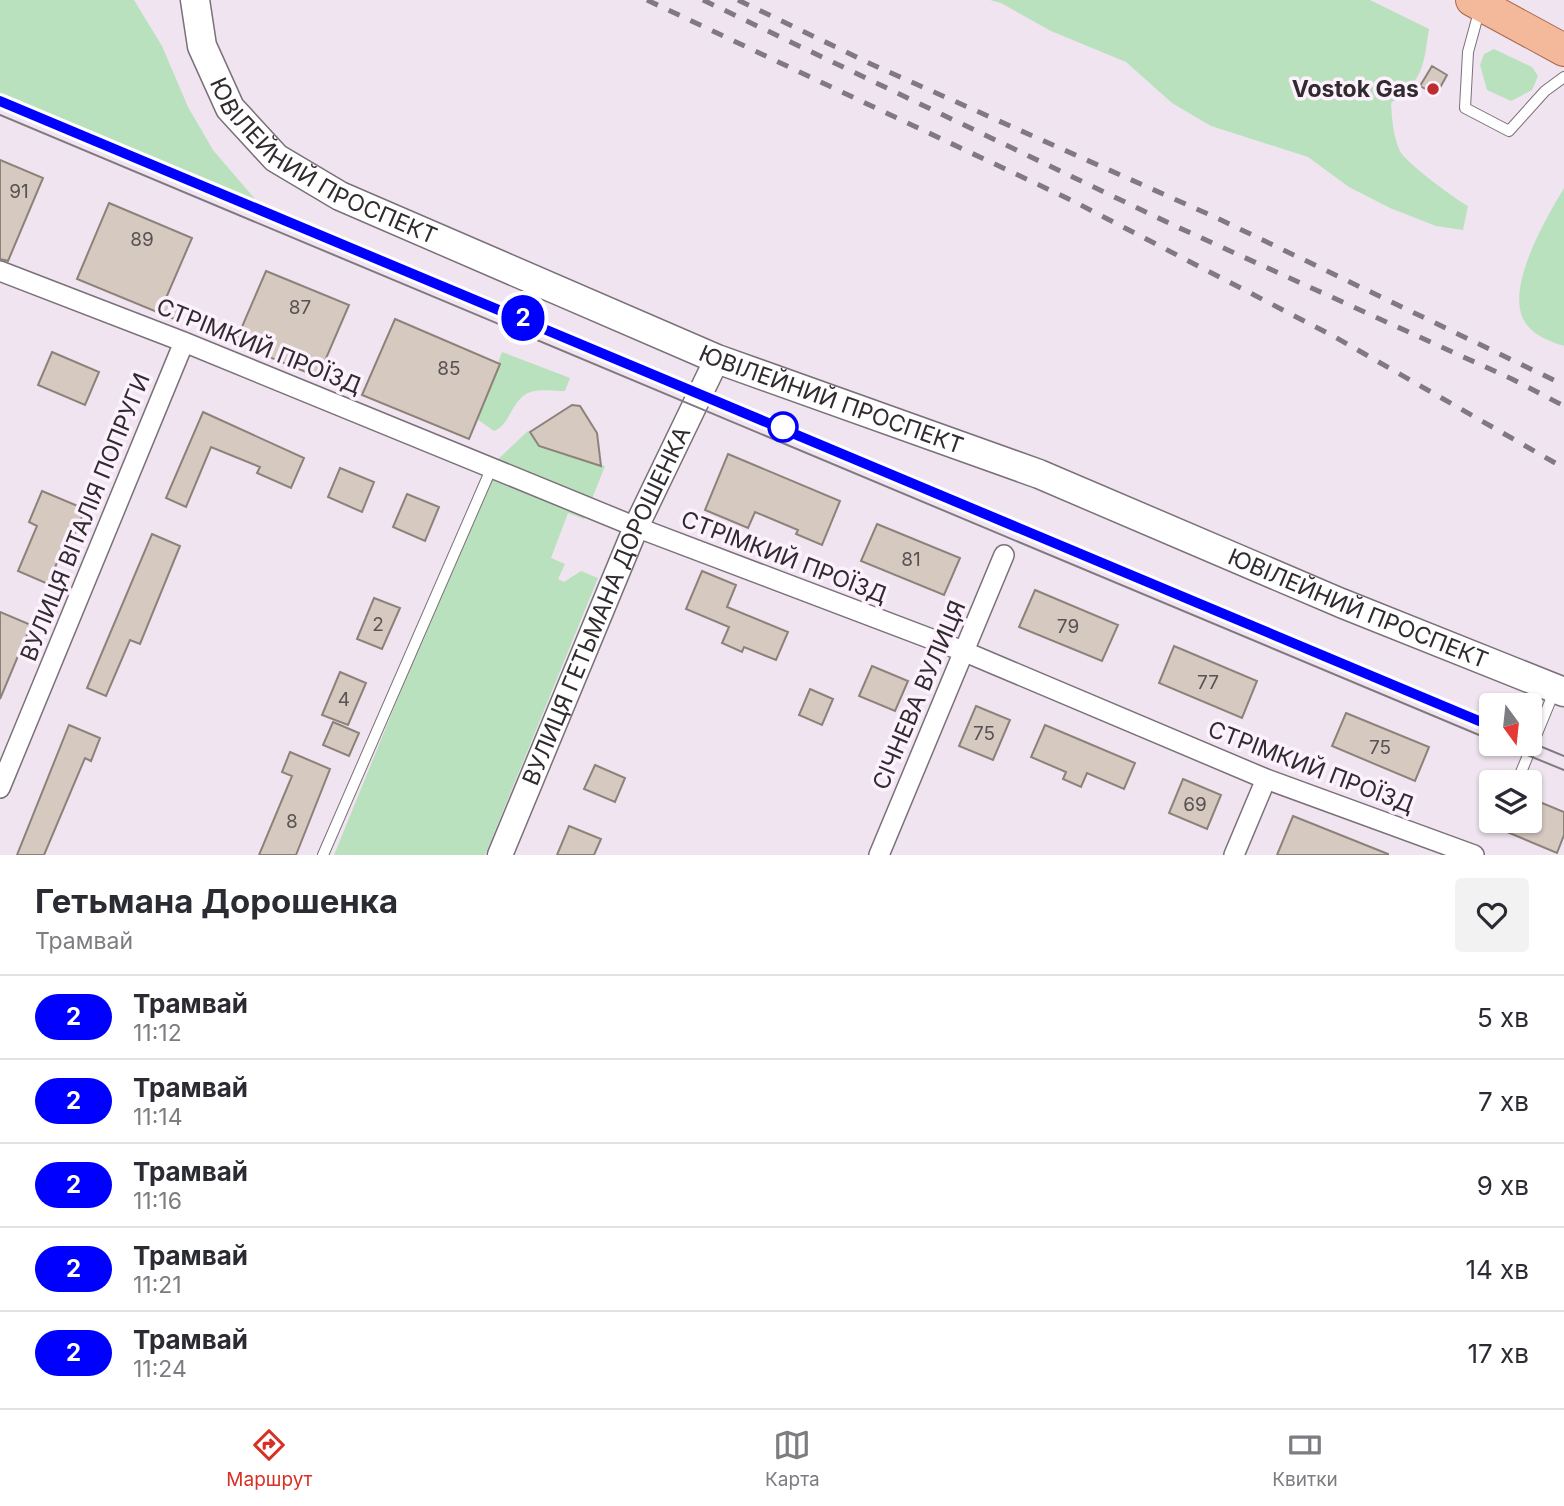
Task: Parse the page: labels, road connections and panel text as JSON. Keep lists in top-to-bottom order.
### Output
{
  "streets": {
    "main road": ["ЮВІЛЕЙНИЙ ПРОСПЕКТ"],
    "street": [
      "СТРІМКИЙ ПРОЇЗД",
      "ВУЛИЦЯ ВІТАЛІЯ ПОПРУГИ",
      "ВУЛИЦЯ ГЕТЬМАНА ДОРОШЕНКА",
      "СІЧНЕВА ВУЛИЦЯ"
    ]
  },
  "crossings": [
    ["ЮВІЛЕЙНИЙ ПРОСПЕКТ", "ВУЛИЦЯ ГЕТЬМАНА ДОРОШЕНКА"],
    ["СТРІМКИЙ ПРОЇЗД", "ВУЛИЦЯ ВІТАЛІЯ ПОПРУГИ"],
    ["СТРІМКИЙ ПРОЇЗД", "ВУЛИЦЯ ГЕТЬМАНА ДОРОШЕНКА"],
    ["СТРІМКИЙ ПРОЇЗД", "СІЧНЕВА ВУЛИЦЯ"]
  ],
  "places": ["Vostok Gas"],
  "lines": ["tram line 2"],
  "house_numbers": [
    "91",
    "89",
    "87",
    "85",
    "81",
    "2",
    "79",
    "77",
    "4",
    "75",
    "75",
    "69",
    "8"
  ],
  "north": "bottom",
  "page": {
    "on_map": "2",
    "heading": ["Гетьмана Дорошенка", "Трамвай"],
    "list": [
      {
        "mark": "2",
        "name": "Трамвай",
        "note": "11:12",
        "value": "5 хв"
      },
      {
        "mark": "2",
        "name": "Трамвай",
        "note": "11:14",
        "value": "7 хв"
      },
      {
        "mark": "2",
        "name": "Трамвай",
        "note": "11:16",
        "value": "9 хв"
      },
      {
        "mark": "2",
        "name": "Трамвай",
        "note": "11:21",
        "value": "14 хв"
      },
      {
        "mark": "2",
        "name": "Трамвай",
        "note": "11:24",
        "value": "17 хв"
      }
    ],
    "tabs": ["Маршрут", "Карта", "Квитки"]
  }
}
